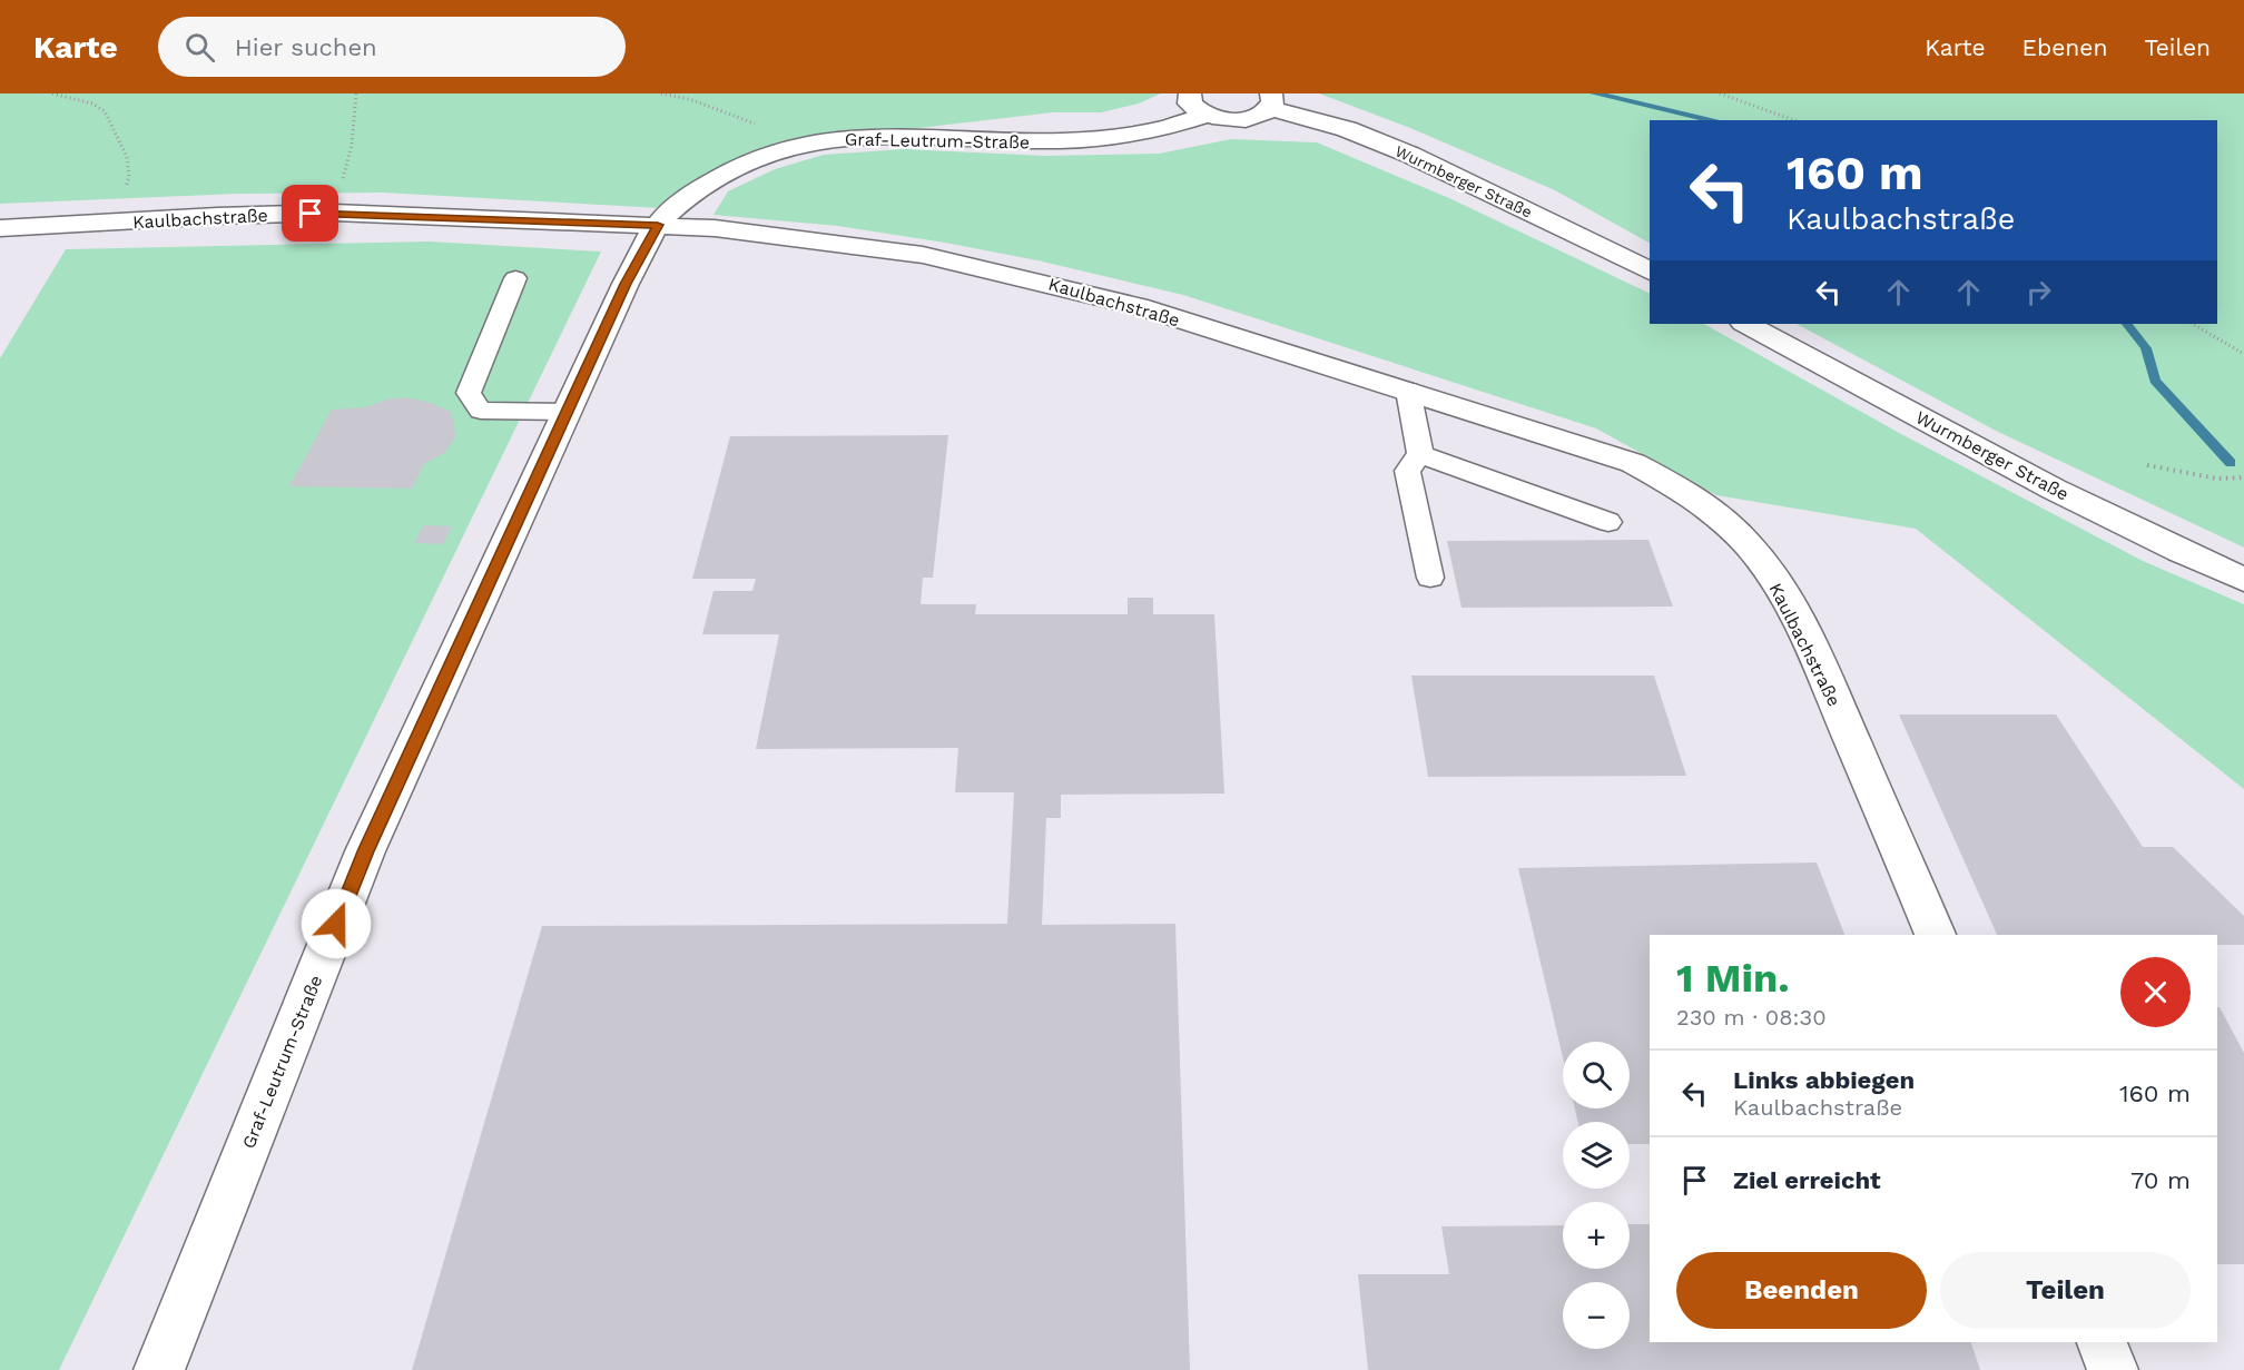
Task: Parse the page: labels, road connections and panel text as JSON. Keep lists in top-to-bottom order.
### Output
{
  "streets": {
    "street": ["Graf-Leutrum-Straße", "Wurmberger Straße", "Kaulbachstraße"]
  },
  "crossings": [
    ["Graf-Leutrum-Straße", "Wurmberger Straße"],
    ["Graf-Leutrum-Straße", "Kaulbachstraße"]
  ],
  "page": {
    "header": "Karte",
    "search": "Hier suchen",
    "nav": ["Karte", "Ebenen", "Teilen"],
    "turn": ["160 m", "Kaulbachstraße"],
    "heading": ["1 Min.", "230 m · 08:30"],
    "map_buttons": ["+", "−"],
    "list": [
      {
        "name": "Links abbiegen",
        "note": "Kaulbachstraße",
        "value": "160 m"
      },
      {
        "name": "Ziel erreicht",
        "value": "70 m"
      }
    ],
    "buttons": ["Beenden", "Teilen"]
  }
}
